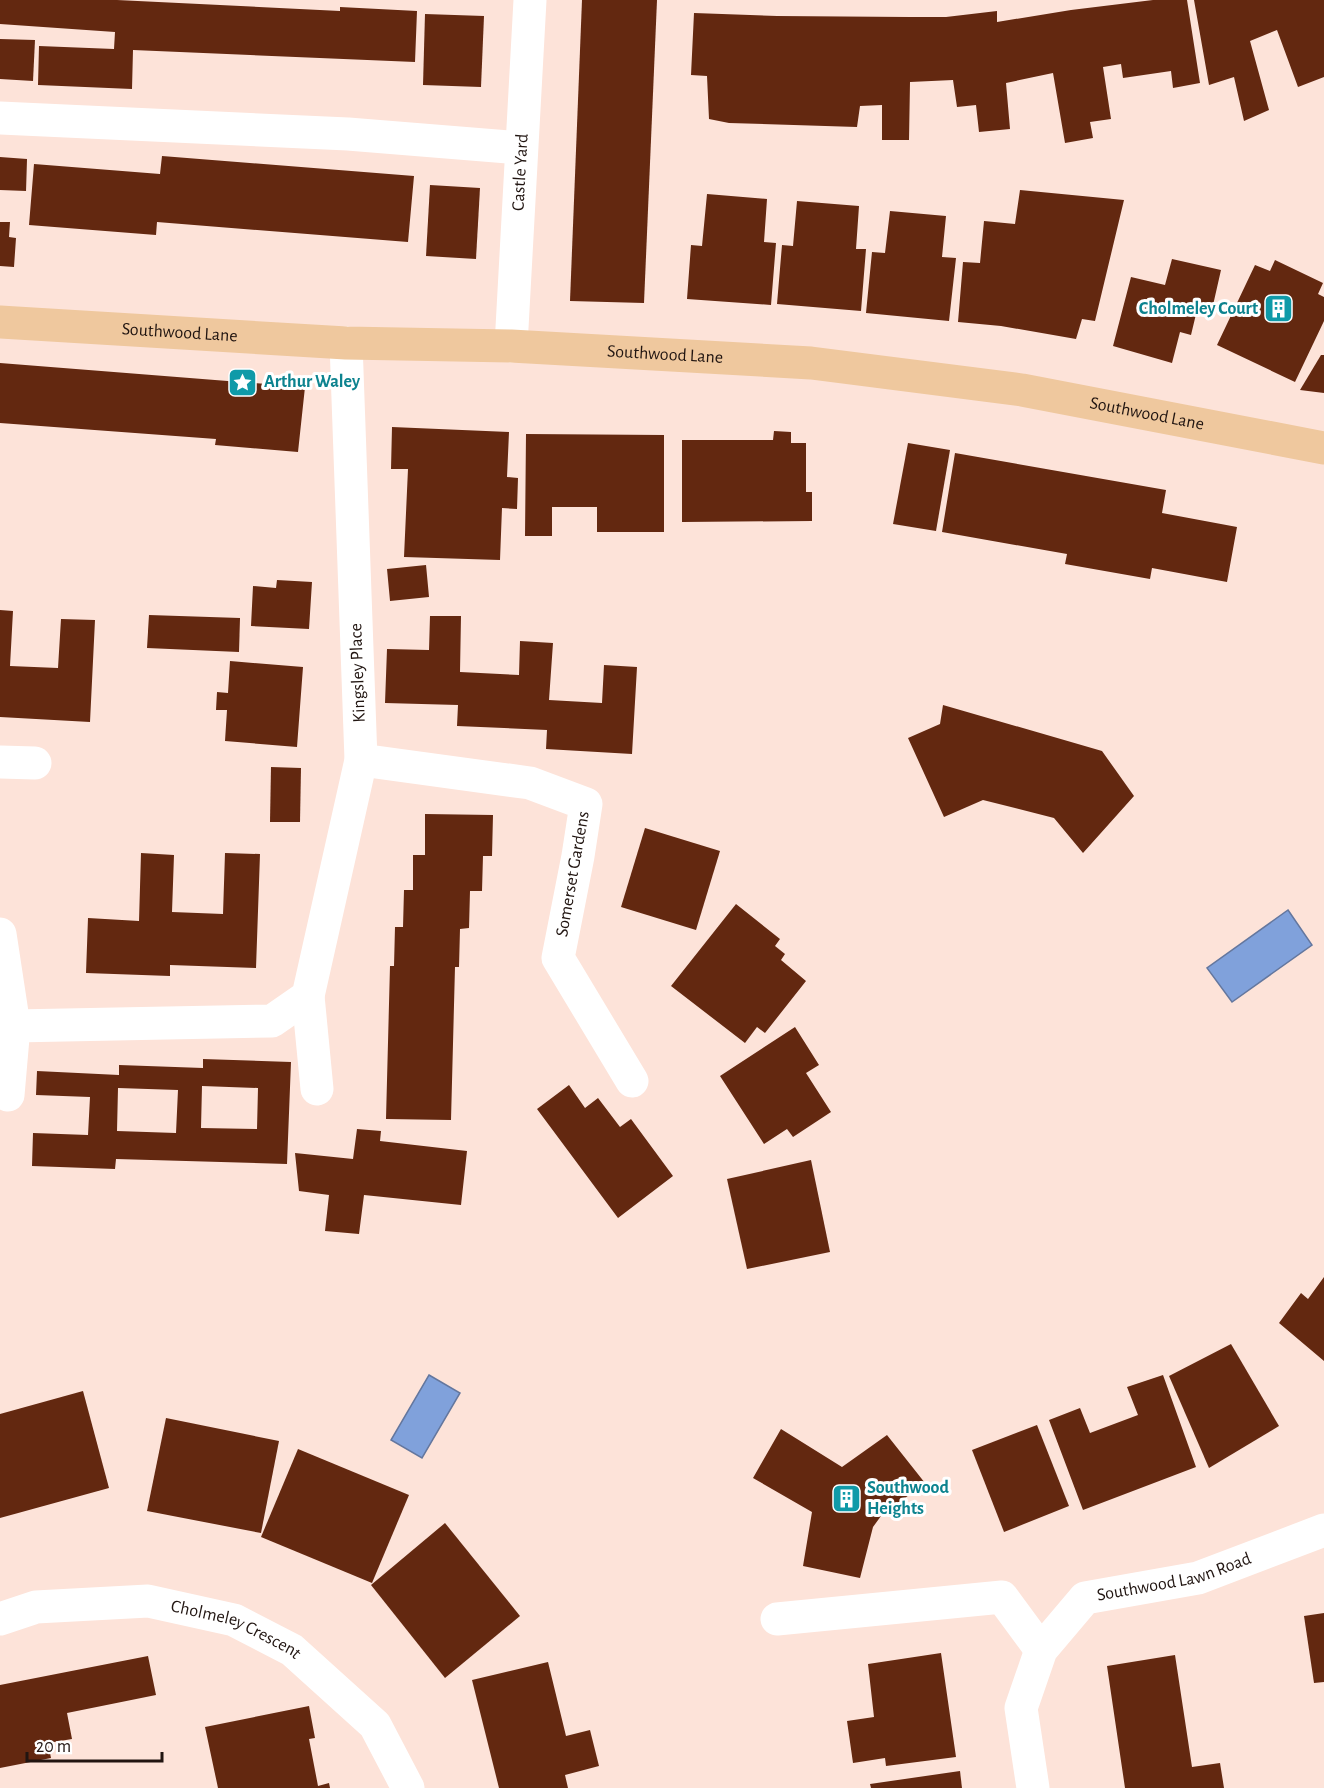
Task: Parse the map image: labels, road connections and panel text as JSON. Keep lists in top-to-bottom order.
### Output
{
  "streets": {
    "main road": ["Southwood Lane"],
    "street": [
      "Castle Yard",
      "Kingsley Place",
      "Somerset Gardens",
      "Southwood Lawn Road",
      "Cholmeley Crescent"
    ]
  },
  "crossings": [
    ["Castle Yard", "Southwood Lane"],
    ["Southwood Lane", "Kingsley Place"],
    ["Kingsley Place", "Somerset Gardens"]
  ],
  "places": {
    "building": ["Cholmeley Court", "Southwood Heights"],
    "place": ["Arthur Waley"]
  },
  "scale_bar": "20 m"
}
